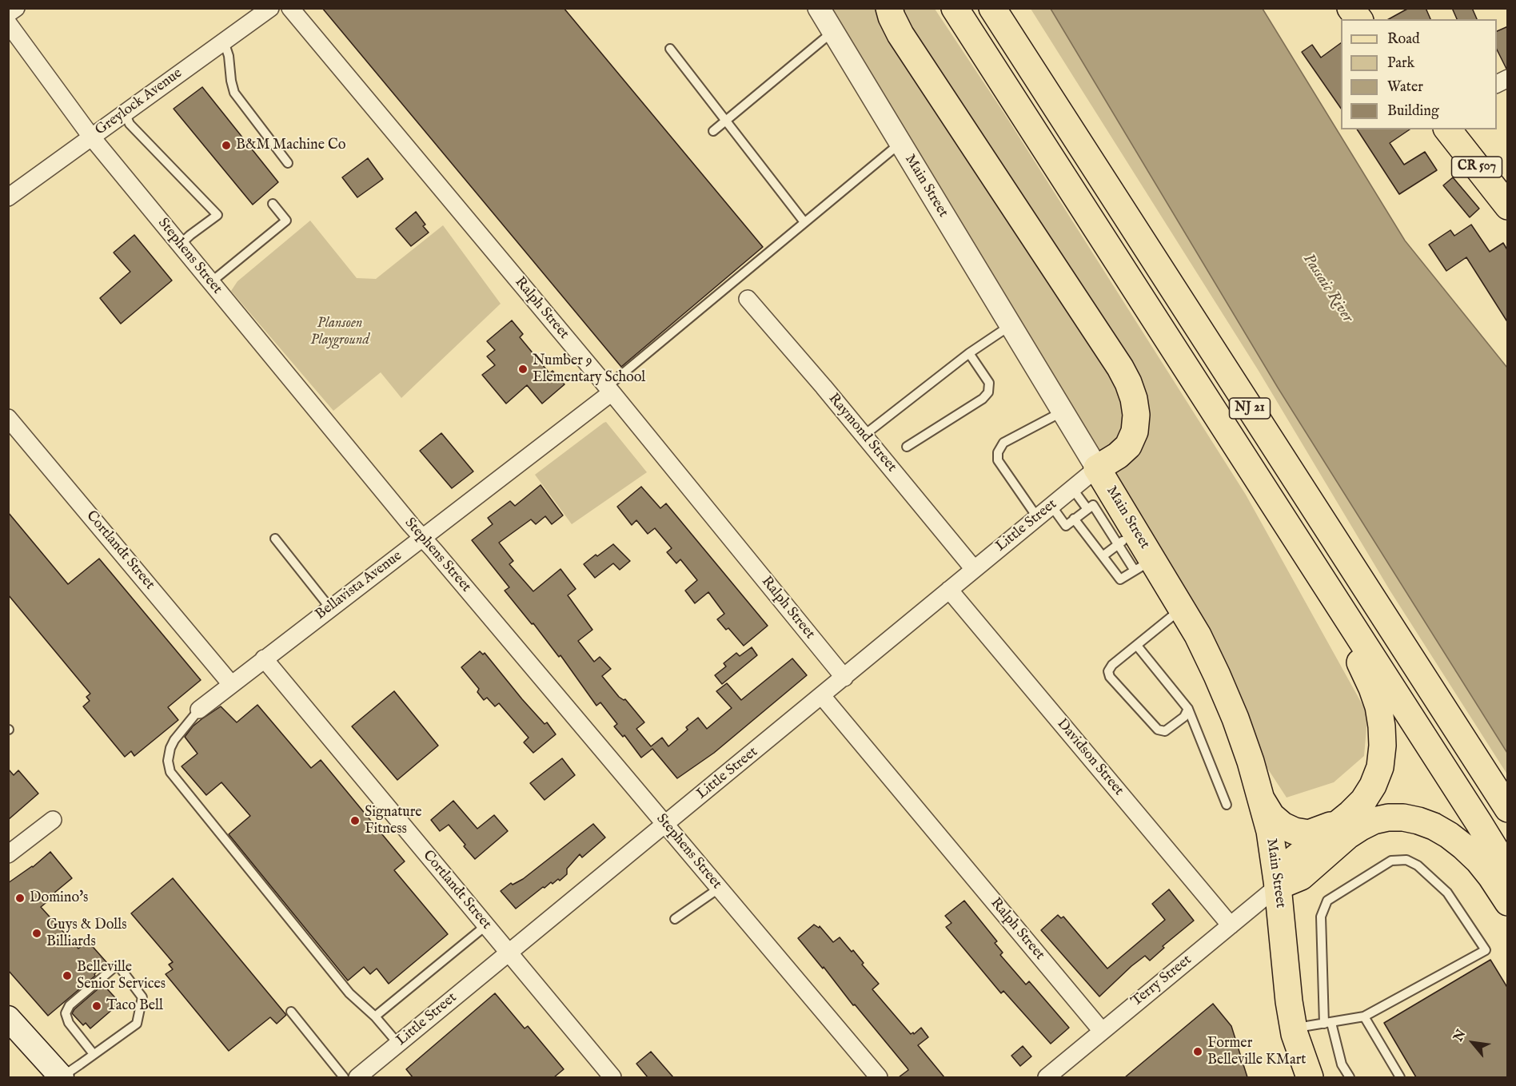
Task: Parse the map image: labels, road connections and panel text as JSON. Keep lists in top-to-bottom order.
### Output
{
  "streets": {
    "main road": ["CR 507", "Main Street", "NJ 21"],
    "street": [
      "Greylock Avenue",
      "Stephens Street",
      "Ralph Street",
      "Raymond Street",
      "Little Street",
      "Cortlandt Street",
      "Bellavista Avenue",
      "Davidson Street",
      "Terry Street"
    ]
  },
  "crossings": [
    ["Greylock Avenue", "Stephens Street"],
    ["Main Street", "Little Street"],
    ["Main Street", "Terry Street"],
    ["Stephens Street", "Little Street"],
    ["Stephens Street", "Bellavista Avenue"],
    ["Ralph Street", "Little Street"],
    ["Ralph Street", "Bellavista Avenue"],
    ["Ralph Street", "Terry Street"],
    ["Raymond Street", "Little Street"],
    ["Little Street", "Cortlandt Street"],
    ["Little Street", "Davidson Street"],
    ["Cortlandt Street", "Bellavista Avenue"],
    ["Davidson Street", "Terry Street"]
  ],
  "water": ["Passaic River"],
  "parks": ["Plansoen Playground"],
  "places": [
    "B&M Machine Co",
    "Number 9 Elementary School",
    "Signature Fitness",
    "Domino's",
    "Guys & Dolls Billiards",
    "Belleville Senior Services",
    "Taco Bell",
    "Former Belleville KMart"
  ],
  "legend": [
    "Road",
    "Park",
    "Water",
    "Building"
  ],
  "north": "top left"
}
